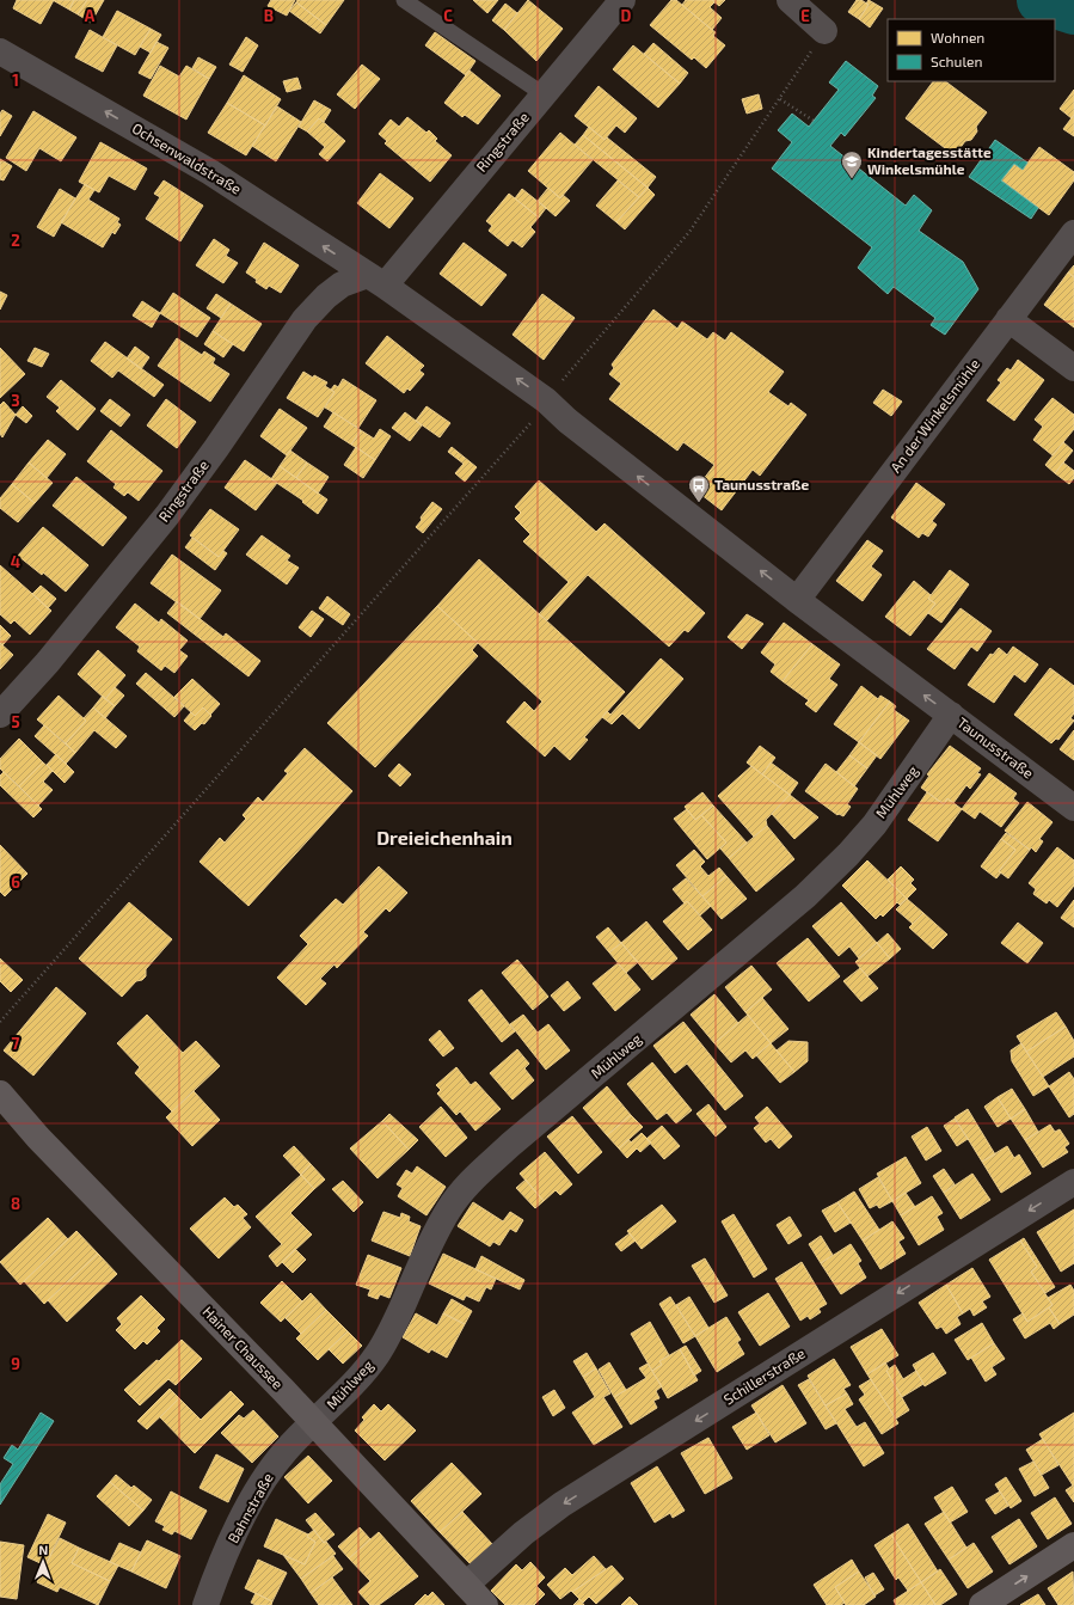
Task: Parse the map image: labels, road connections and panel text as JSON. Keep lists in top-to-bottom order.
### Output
{
  "streets": {
    "street": [
      "Ringstraße",
      "Ochsenwaldstraße",
      "An der Winkelsmühle",
      "Taunusstraße",
      "Mühlweg",
      "Hainer Chaussee",
      "Schillerstraße",
      "Bahnstraße"
    ]
  },
  "crossings": [
    ["Ringstraße", "Ochsenwaldstraße"],
    ["Ringstraße", "Taunusstraße"],
    ["Ochsenwaldstraße", "Taunusstraße"],
    ["An der Winkelsmühle", "Taunusstraße"],
    ["Taunusstraße", "Mühlweg"],
    ["Mühlweg", "Hainer Chaussee"],
    ["Mühlweg", "Bahnstraße"],
    ["Hainer Chaussee", "Schillerstraße"],
    ["Hainer Chaussee", "Bahnstraße"]
  ],
  "one_way": ["Ochsenwaldstraße", "Taunusstraße", "Schillerstraße"],
  "districts": ["Dreieichenhain"],
  "places": {
    "school or university": ["Kindertagesstätte Winkelsmühle"],
    "bus stop": ["Taunusstraße"]
  },
  "legend": ["Wohnen", "Schulen"],
  "north": "top",
  "grid": {
    "columns": [
      "A",
      "B",
      "C",
      "D",
      "E"
    ],
    "rows": [
      "1",
      "2",
      "3",
      "4",
      "5",
      "6",
      "7",
      "8",
      "9"
    ]
  }
}
